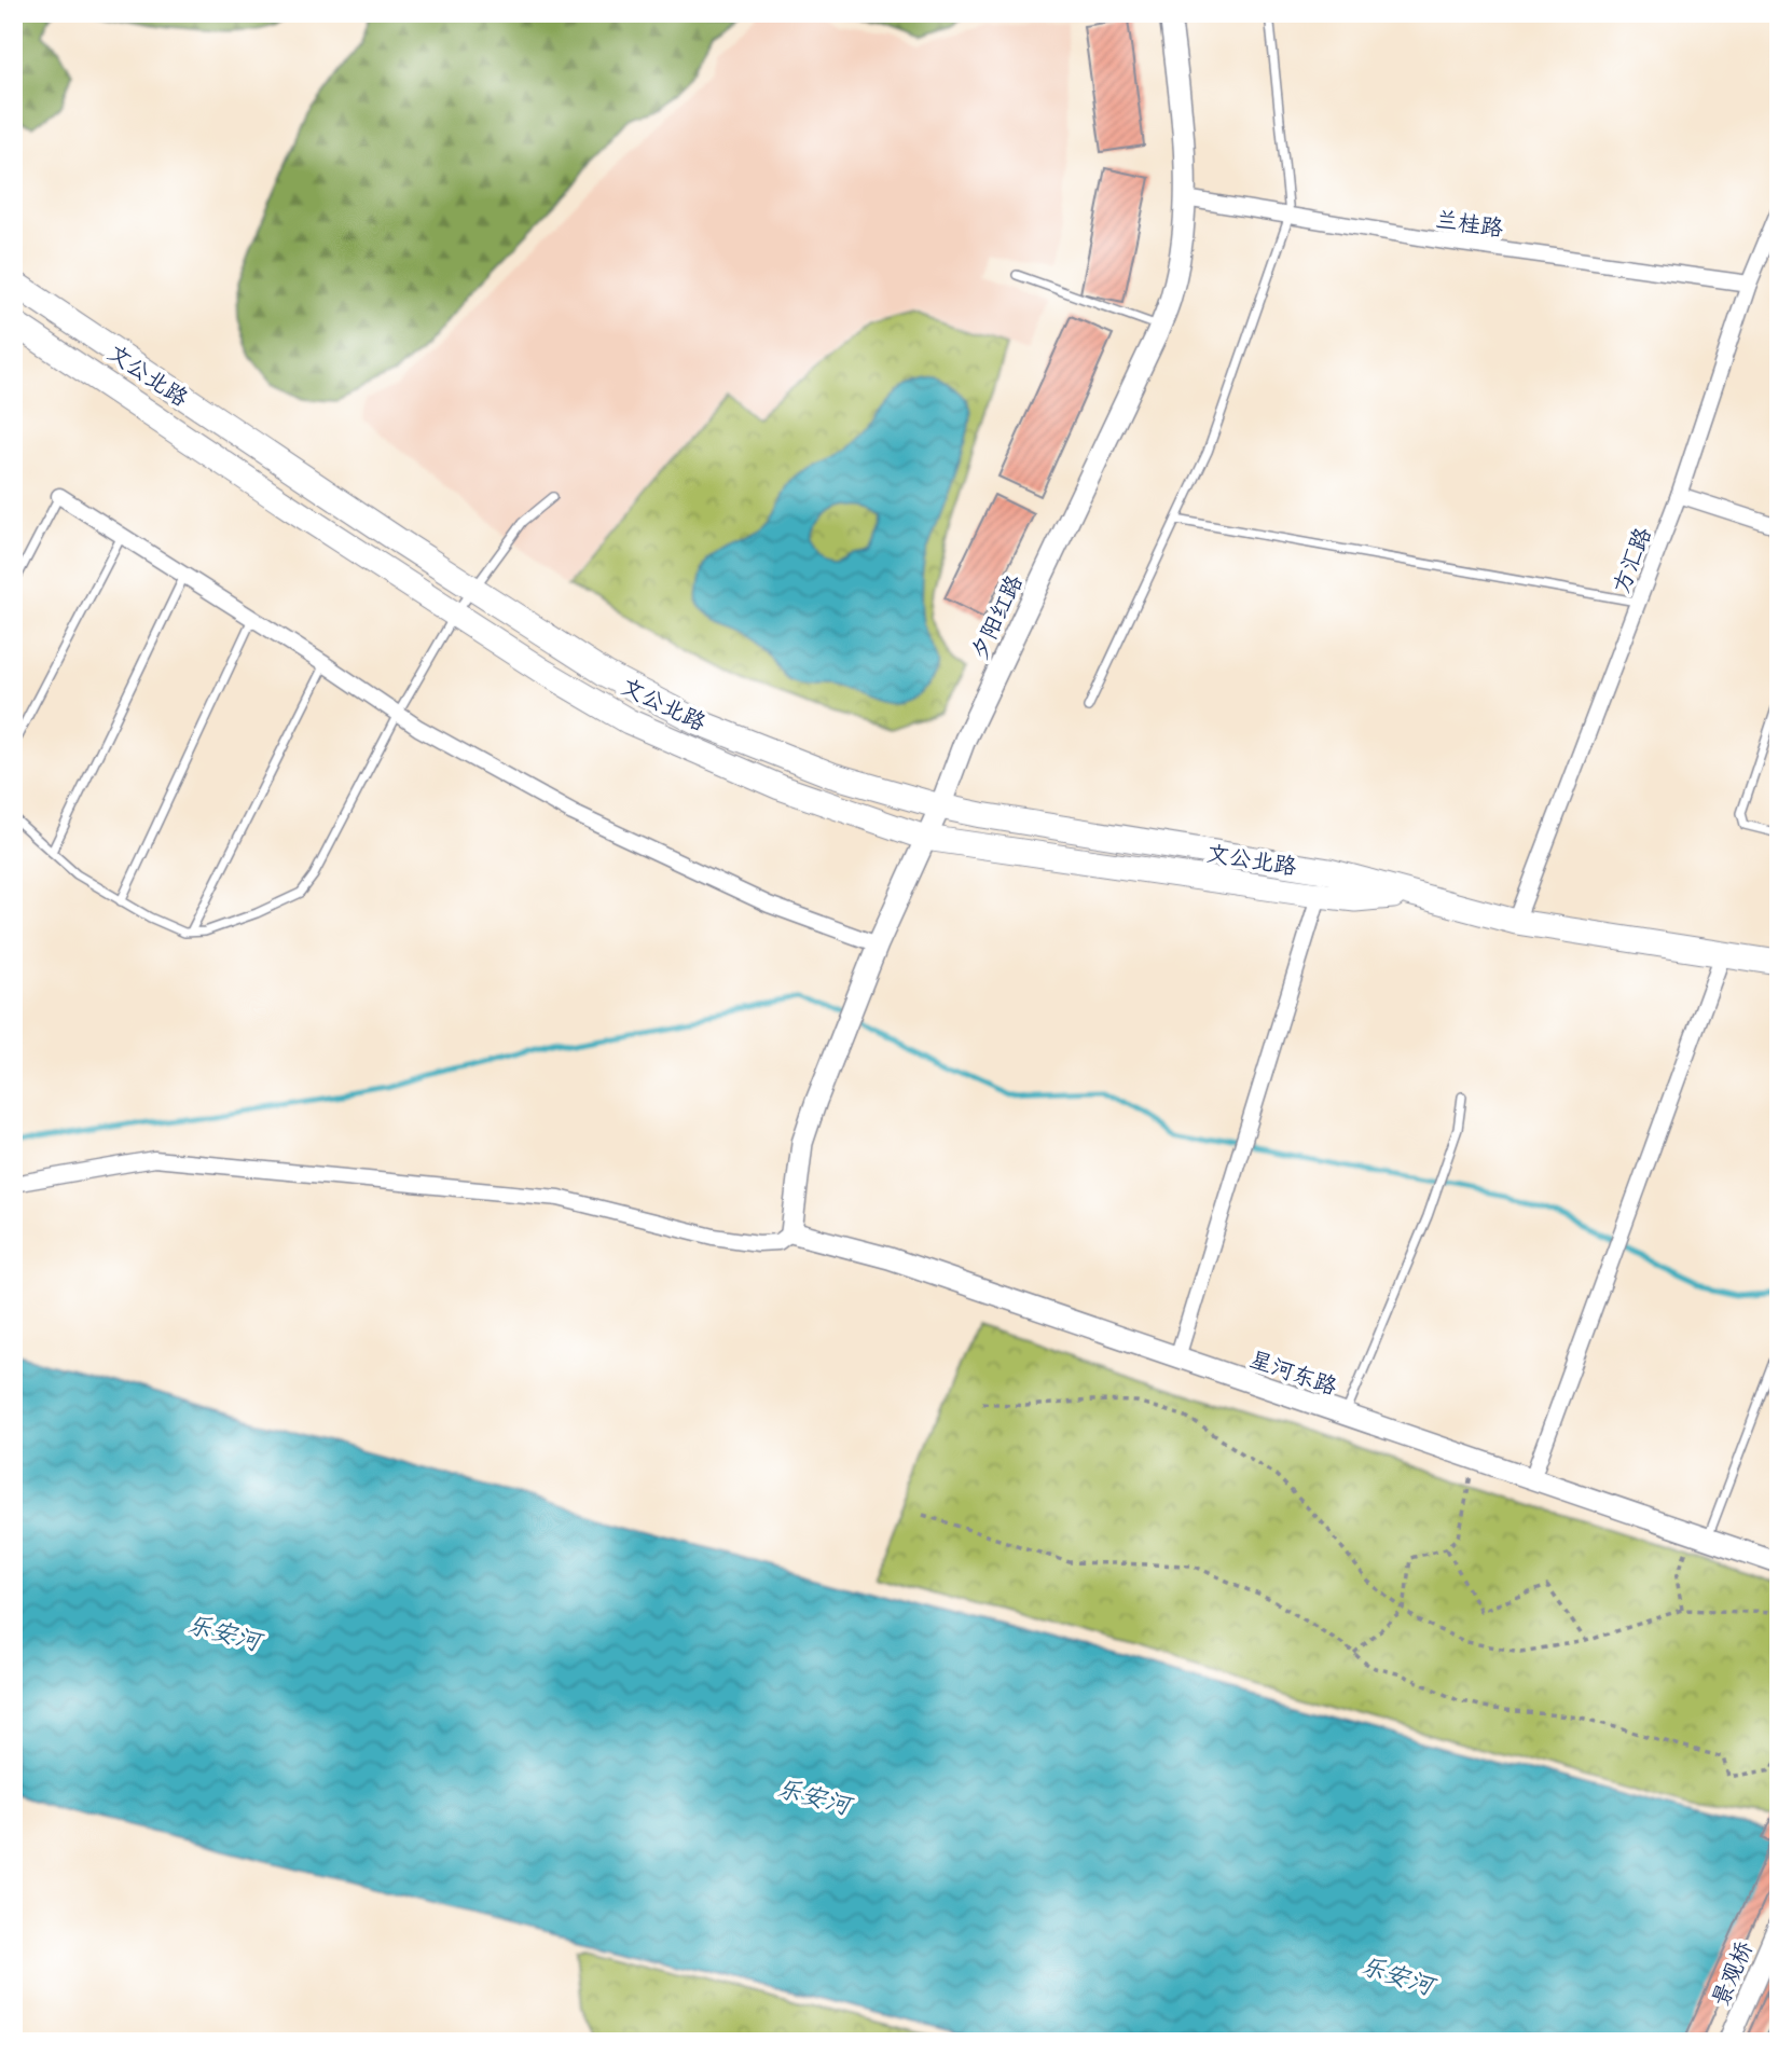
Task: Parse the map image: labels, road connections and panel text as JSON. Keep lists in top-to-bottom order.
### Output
{
  "streets": {
    "main road": ["文公北路"],
    "street": [
      "兰桂路",
      "方汇路",
      "夕阳红路",
      "星河东路",
      "景观桥"
    ]
  },
  "crossings": [
    ["兰桂路", "方汇路"],
    ["兰桂路", "夕阳红路"],
    ["文公北路", "方汇路"],
    ["文公北路", "夕阳红路"],
    ["夕阳红路", "星河东路"]
  ],
  "water": ["乐安河"]
}
